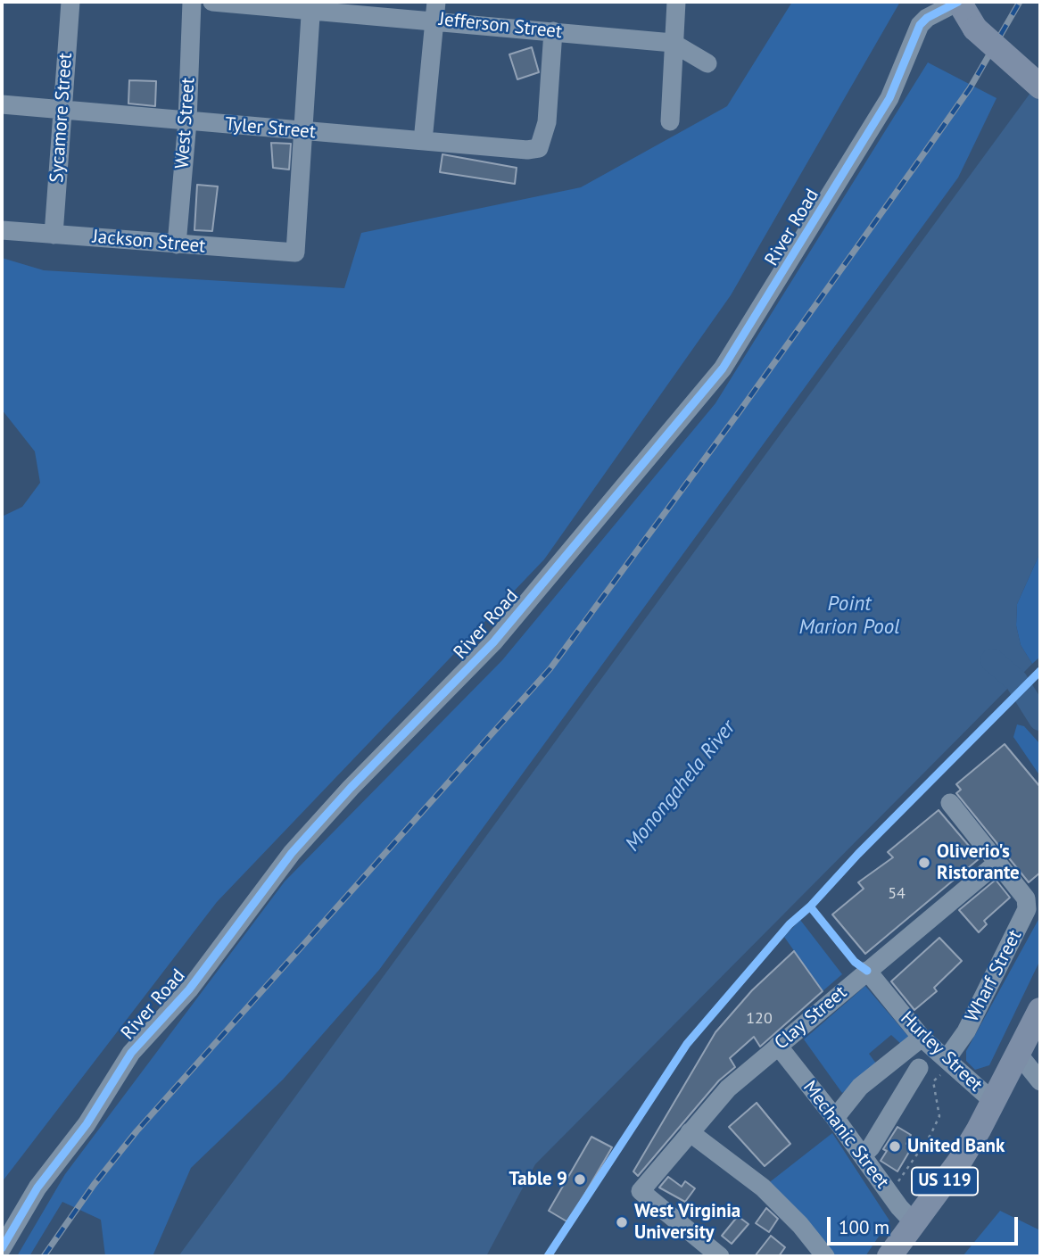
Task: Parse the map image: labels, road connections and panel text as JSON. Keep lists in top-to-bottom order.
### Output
{
  "streets": {
    "main road": ["US 119"],
    "street": [
      "Jefferson Street",
      "Sycamore Street",
      "West Street",
      "Tyler Street",
      "River Road",
      "Jackson Street",
      "Wharf Street",
      "Clay Street",
      "Hurley Street",
      "Mechanic Street"
    ]
  },
  "crossings": [
    ["Jefferson Street", "Tyler Street"],
    ["Sycamore Street", "Tyler Street"],
    ["Sycamore Street", "Jackson Street"],
    ["West Street", "Tyler Street"],
    ["West Street", "Jackson Street"],
    ["Tyler Street", "Jackson Street"],
    ["Wharf Street", "Clay Street"],
    ["Wharf Street", "Hurley Street"],
    ["Clay Street", "Hurley Street"],
    ["Clay Street", "Mechanic Street"],
    ["Hurley Street", "US 119"],
    ["Mechanic Street", "US 119"]
  ],
  "water": ["Point Marion Pool", "Monongahela River"],
  "places": [
    "Oliverio's Ristorante",
    "United Bank",
    "Table 9",
    "West Virginia University"
  ],
  "house_numbers": ["54", "120"],
  "scale_bar": "100 m"
}
